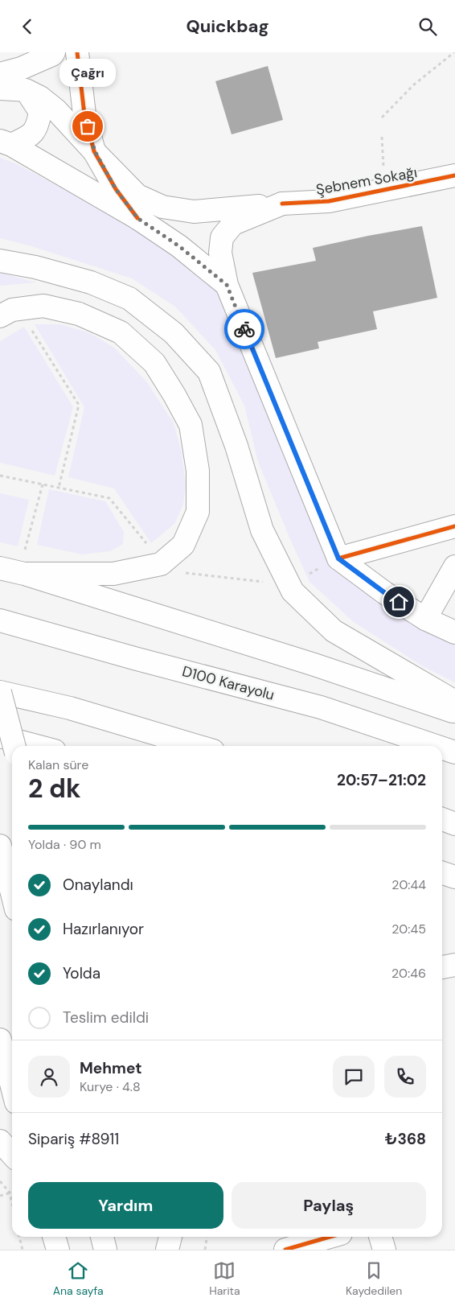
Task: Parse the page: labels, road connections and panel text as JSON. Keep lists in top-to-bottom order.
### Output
{
  "streets": {
    "main road": ["Şebnem Sokağı", "D100 Karayolu"]
  },
  "places": ["Çağrı"],
  "page": {
    "header": "Quickbag",
    "bubble": "Çağrı",
    "heading": ["2 dk", "Kalan süre", "20:57–21:02"],
    "panel": [
      "Mehmet",
      "Kurye · 4.8",
      "Sipariş #8911",
      "₺368"
    ],
    "bar": "Yolda · 90 m",
    "list": [
      ["Onaylandı", "20:44"],
      ["Hazırlanıyor", "20:45"],
      ["Yolda", "20:46"],
      "Teslim edildi"
    ],
    "buttons": ["Yardım", "Paylaş"],
    "tabs": ["Ana sayfa", "Harita", "Kaydedilen"]
  }
}
